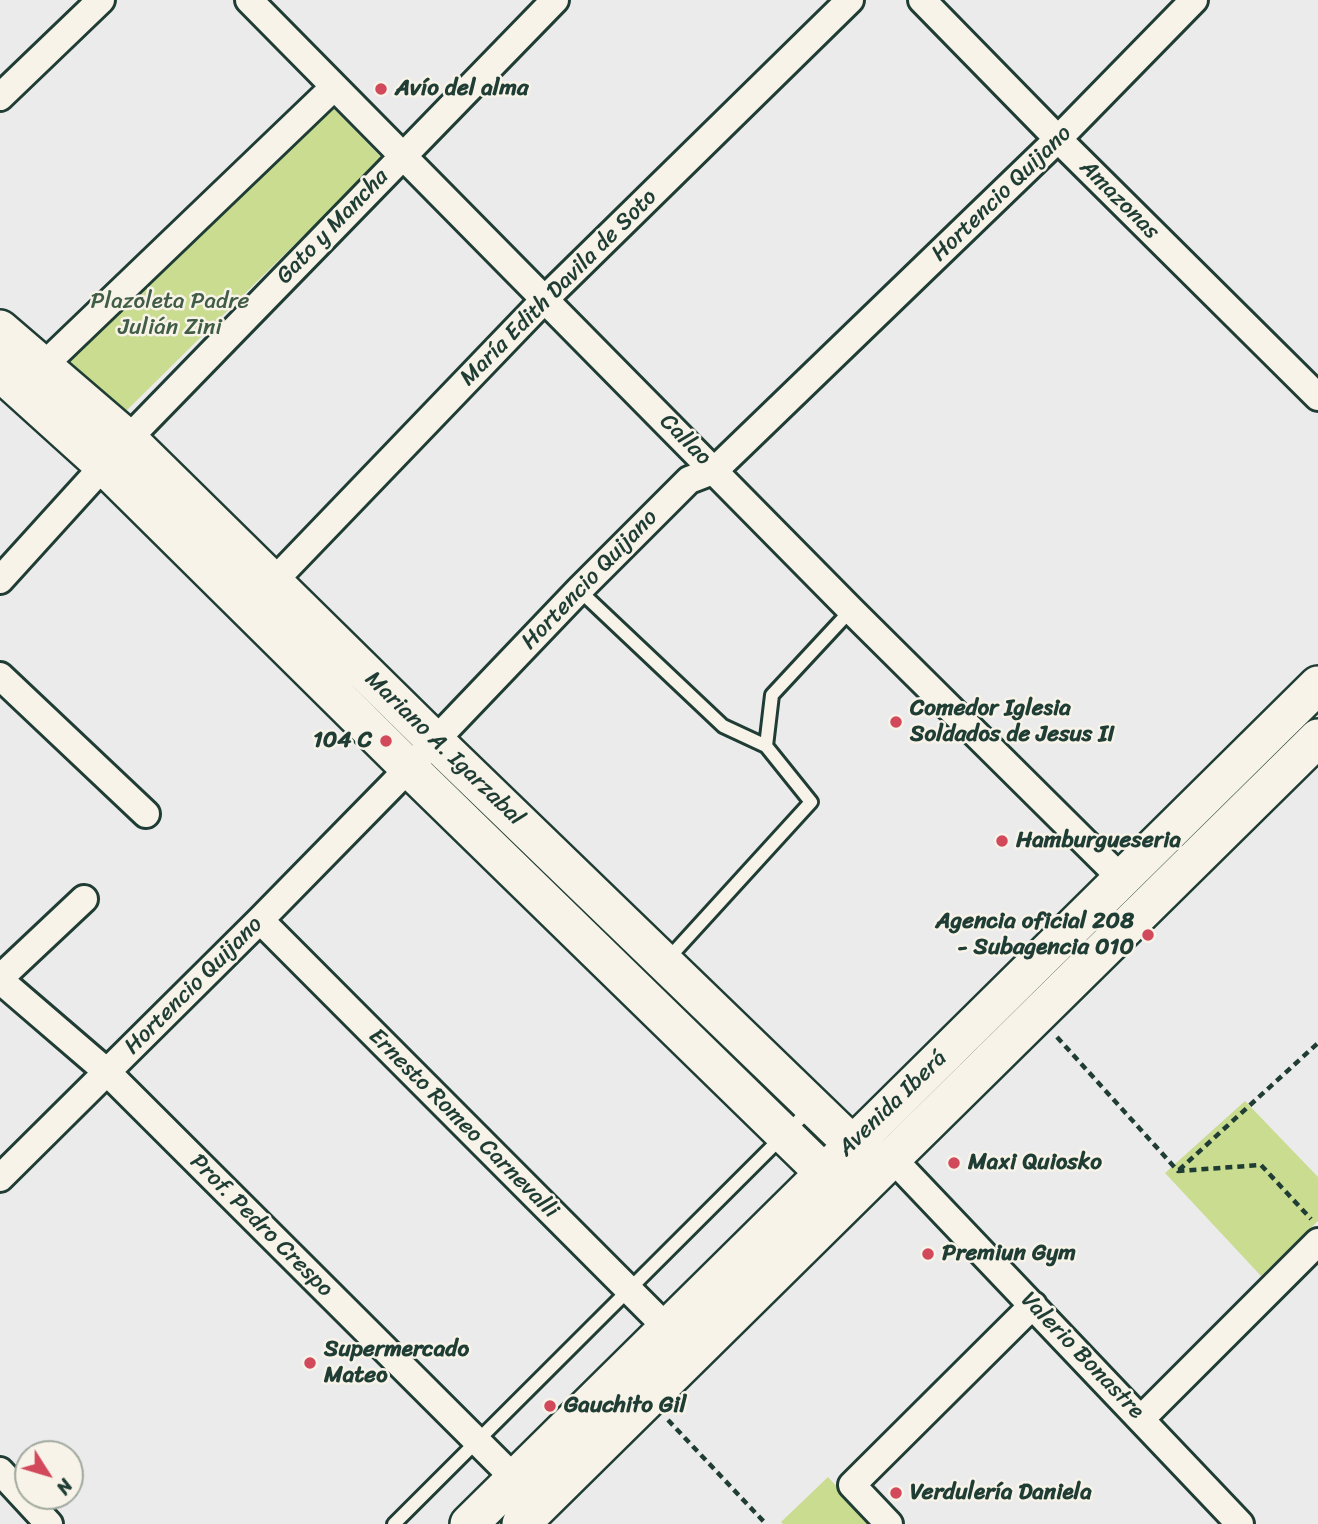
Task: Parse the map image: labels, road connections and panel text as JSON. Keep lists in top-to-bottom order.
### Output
{
  "streets": {
    "main road": ["Mariano A. Igarzabal", "Avenida Iberá"],
    "street": [
      "Hortencio Quijano",
      "Amazonas",
      "Gato y Mancha",
      "María Edith Davila de Soto",
      "Callao",
      "Ernesto Romeo Carnevalli",
      "Prof. Pedro Crespo",
      "Valerio Bonastre"
    ]
  },
  "crossings": [
    ["Hortencio Quijano", "Amazonas"],
    ["Hortencio Quijano", "Callao"],
    ["Hortencio Quijano", "Mariano A. Igarzabal"],
    ["Hortencio Quijano", "Ernesto Romeo Carnevalli"],
    ["Hortencio Quijano", "Prof. Pedro Crespo"],
    ["Gato y Mancha", "Callao"],
    ["Gato y Mancha", "Mariano A. Igarzabal"],
    ["María Edith Davila de Soto", "Callao"],
    ["María Edith Davila de Soto", "Mariano A. Igarzabal"],
    ["Callao", "Avenida Iberá"],
    ["Mariano A. Igarzabal", "Avenida Iberá"],
    ["Mariano A. Igarzabal", "Valerio Bonastre"],
    ["Avenida Iberá", "Ernesto Romeo Carnevalli"],
    ["Avenida Iberá", "Prof. Pedro Crespo"],
    ["Avenida Iberá", "Valerio Bonastre"]
  ],
  "parks": ["Plazoleta Padre Julián Zini"],
  "places": [
    "Avío del alma",
    "Comedor Iglesia Soldados de Jesus II",
    "104 C",
    "Hamburgueseria",
    "Agencia oficial 208 - Subagencia 010",
    "Maxi Quiosko",
    "Premiun Gym",
    "Supermercado Mateo",
    "Gauchito Gil",
    "Verdulería Daniela"
  ],
  "north": "bottom right"
}
